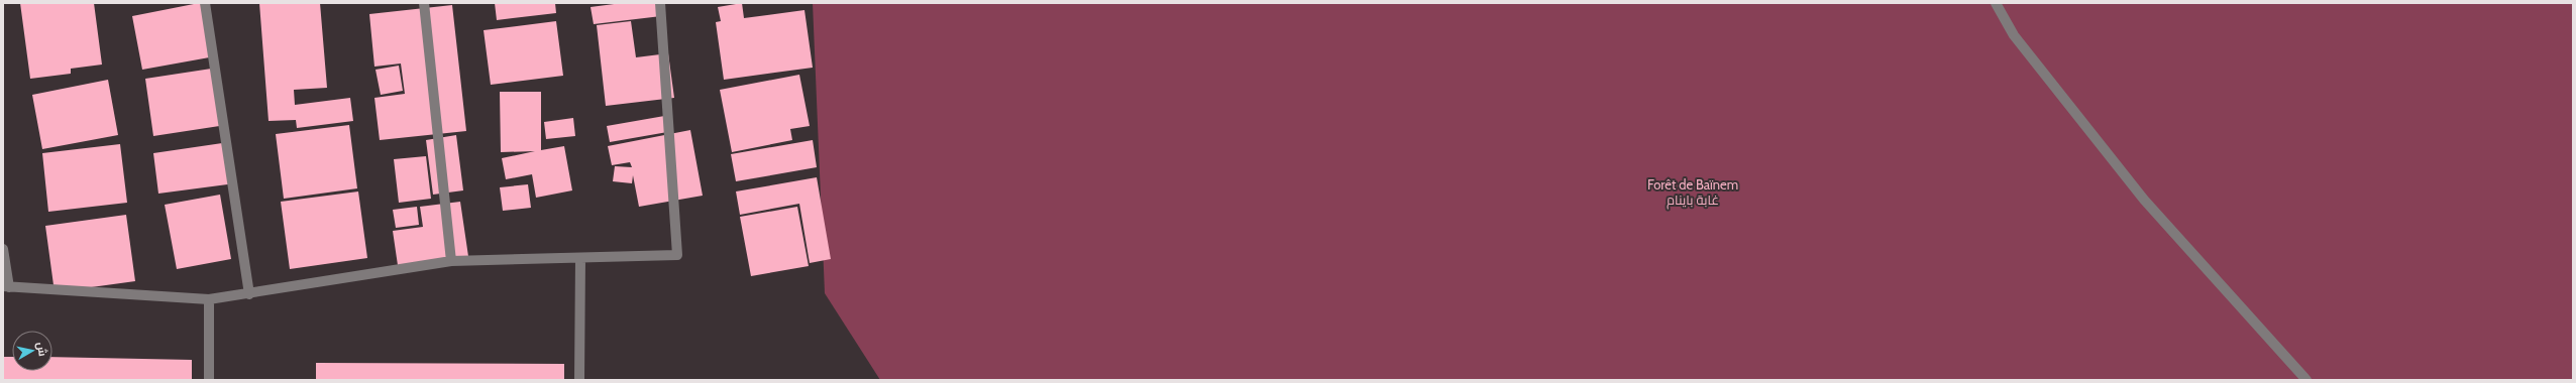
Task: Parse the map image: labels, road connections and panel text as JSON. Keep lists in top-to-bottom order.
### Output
{
  "parks": ["Forêt de Baïnem غابة باينام"],
  "north": "right"
}
